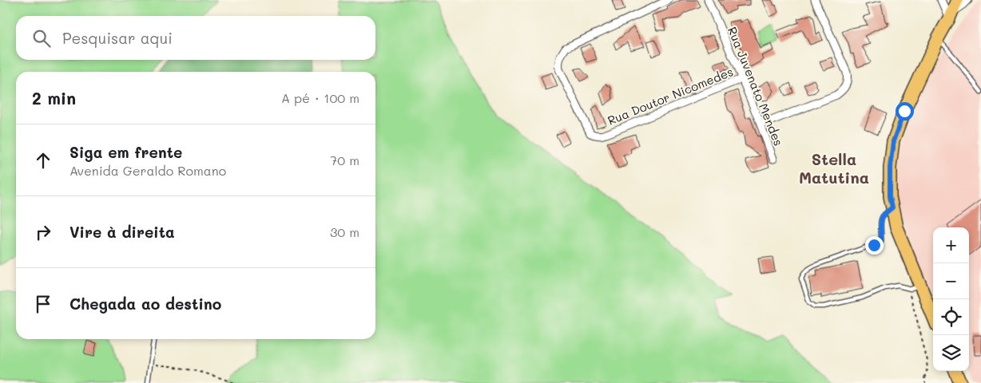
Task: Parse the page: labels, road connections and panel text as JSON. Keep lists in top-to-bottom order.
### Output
{
  "streets": {
    "street": ["Rua Juvenato Mendes", "Rua Doutor Nicomedes"]
  },
  "crossings": [
    ["Rua Juvenato Mendes", "Rua Doutor Nicomedes"]
  ],
  "districts": ["Stella Matutina"],
  "page": {
    "search": "Pesquisar aqui",
    "heading": ["2 min", "A pé · 100 m"],
    "list": [
      ["Siga em frente", "Avenida Geraldo Romano", "70 m"],
      ["Vire à direita", "30 m"],
      "Chegada ao destino"
    ],
    "map_buttons": ["+", "−"]
  }
}
